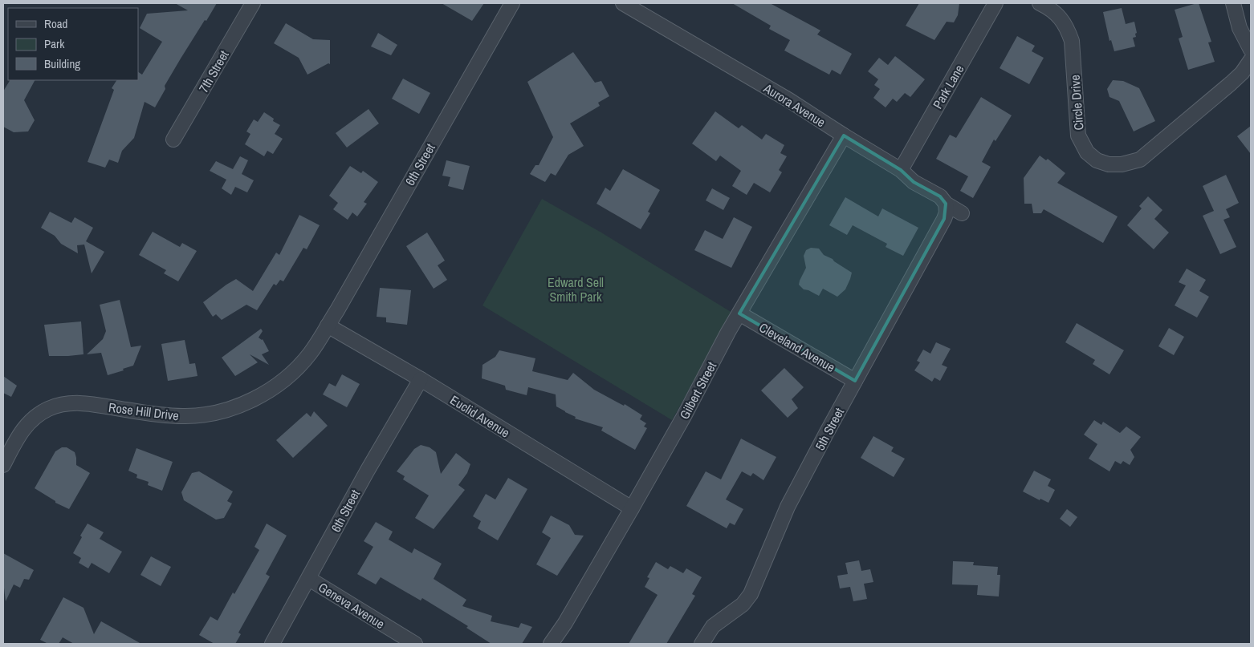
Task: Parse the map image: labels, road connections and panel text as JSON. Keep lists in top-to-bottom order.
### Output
{
  "streets": {
    "street": [
      "7th Street",
      "Park Lane",
      "Circle Drive",
      "Aurora Avenue",
      "6th Street",
      "Cleveland Avenue",
      "Gilbert Street",
      "Rose Hill Drive",
      "Euclid Avenue",
      "5th Street",
      "Geneva Avenue"
    ]
  },
  "crossings": [
    ["Park Lane", "Aurora Avenue"],
    ["Aurora Avenue", "Gilbert Street"],
    ["Aurora Avenue", "5th Street"],
    ["6th Street", "Rose Hill Drive"],
    ["6th Street", "Euclid Avenue"],
    ["6th Street", "Geneva Avenue"],
    ["Cleveland Avenue", "Gilbert Street"],
    ["Cleveland Avenue", "5th Street"],
    ["Gilbert Street", "Euclid Avenue"],
    ["Rose Hill Drive", "Euclid Avenue"]
  ],
  "parks": ["Edward Sell Smith Park"],
  "legend": ["Road", "Park", "Building"]
}
